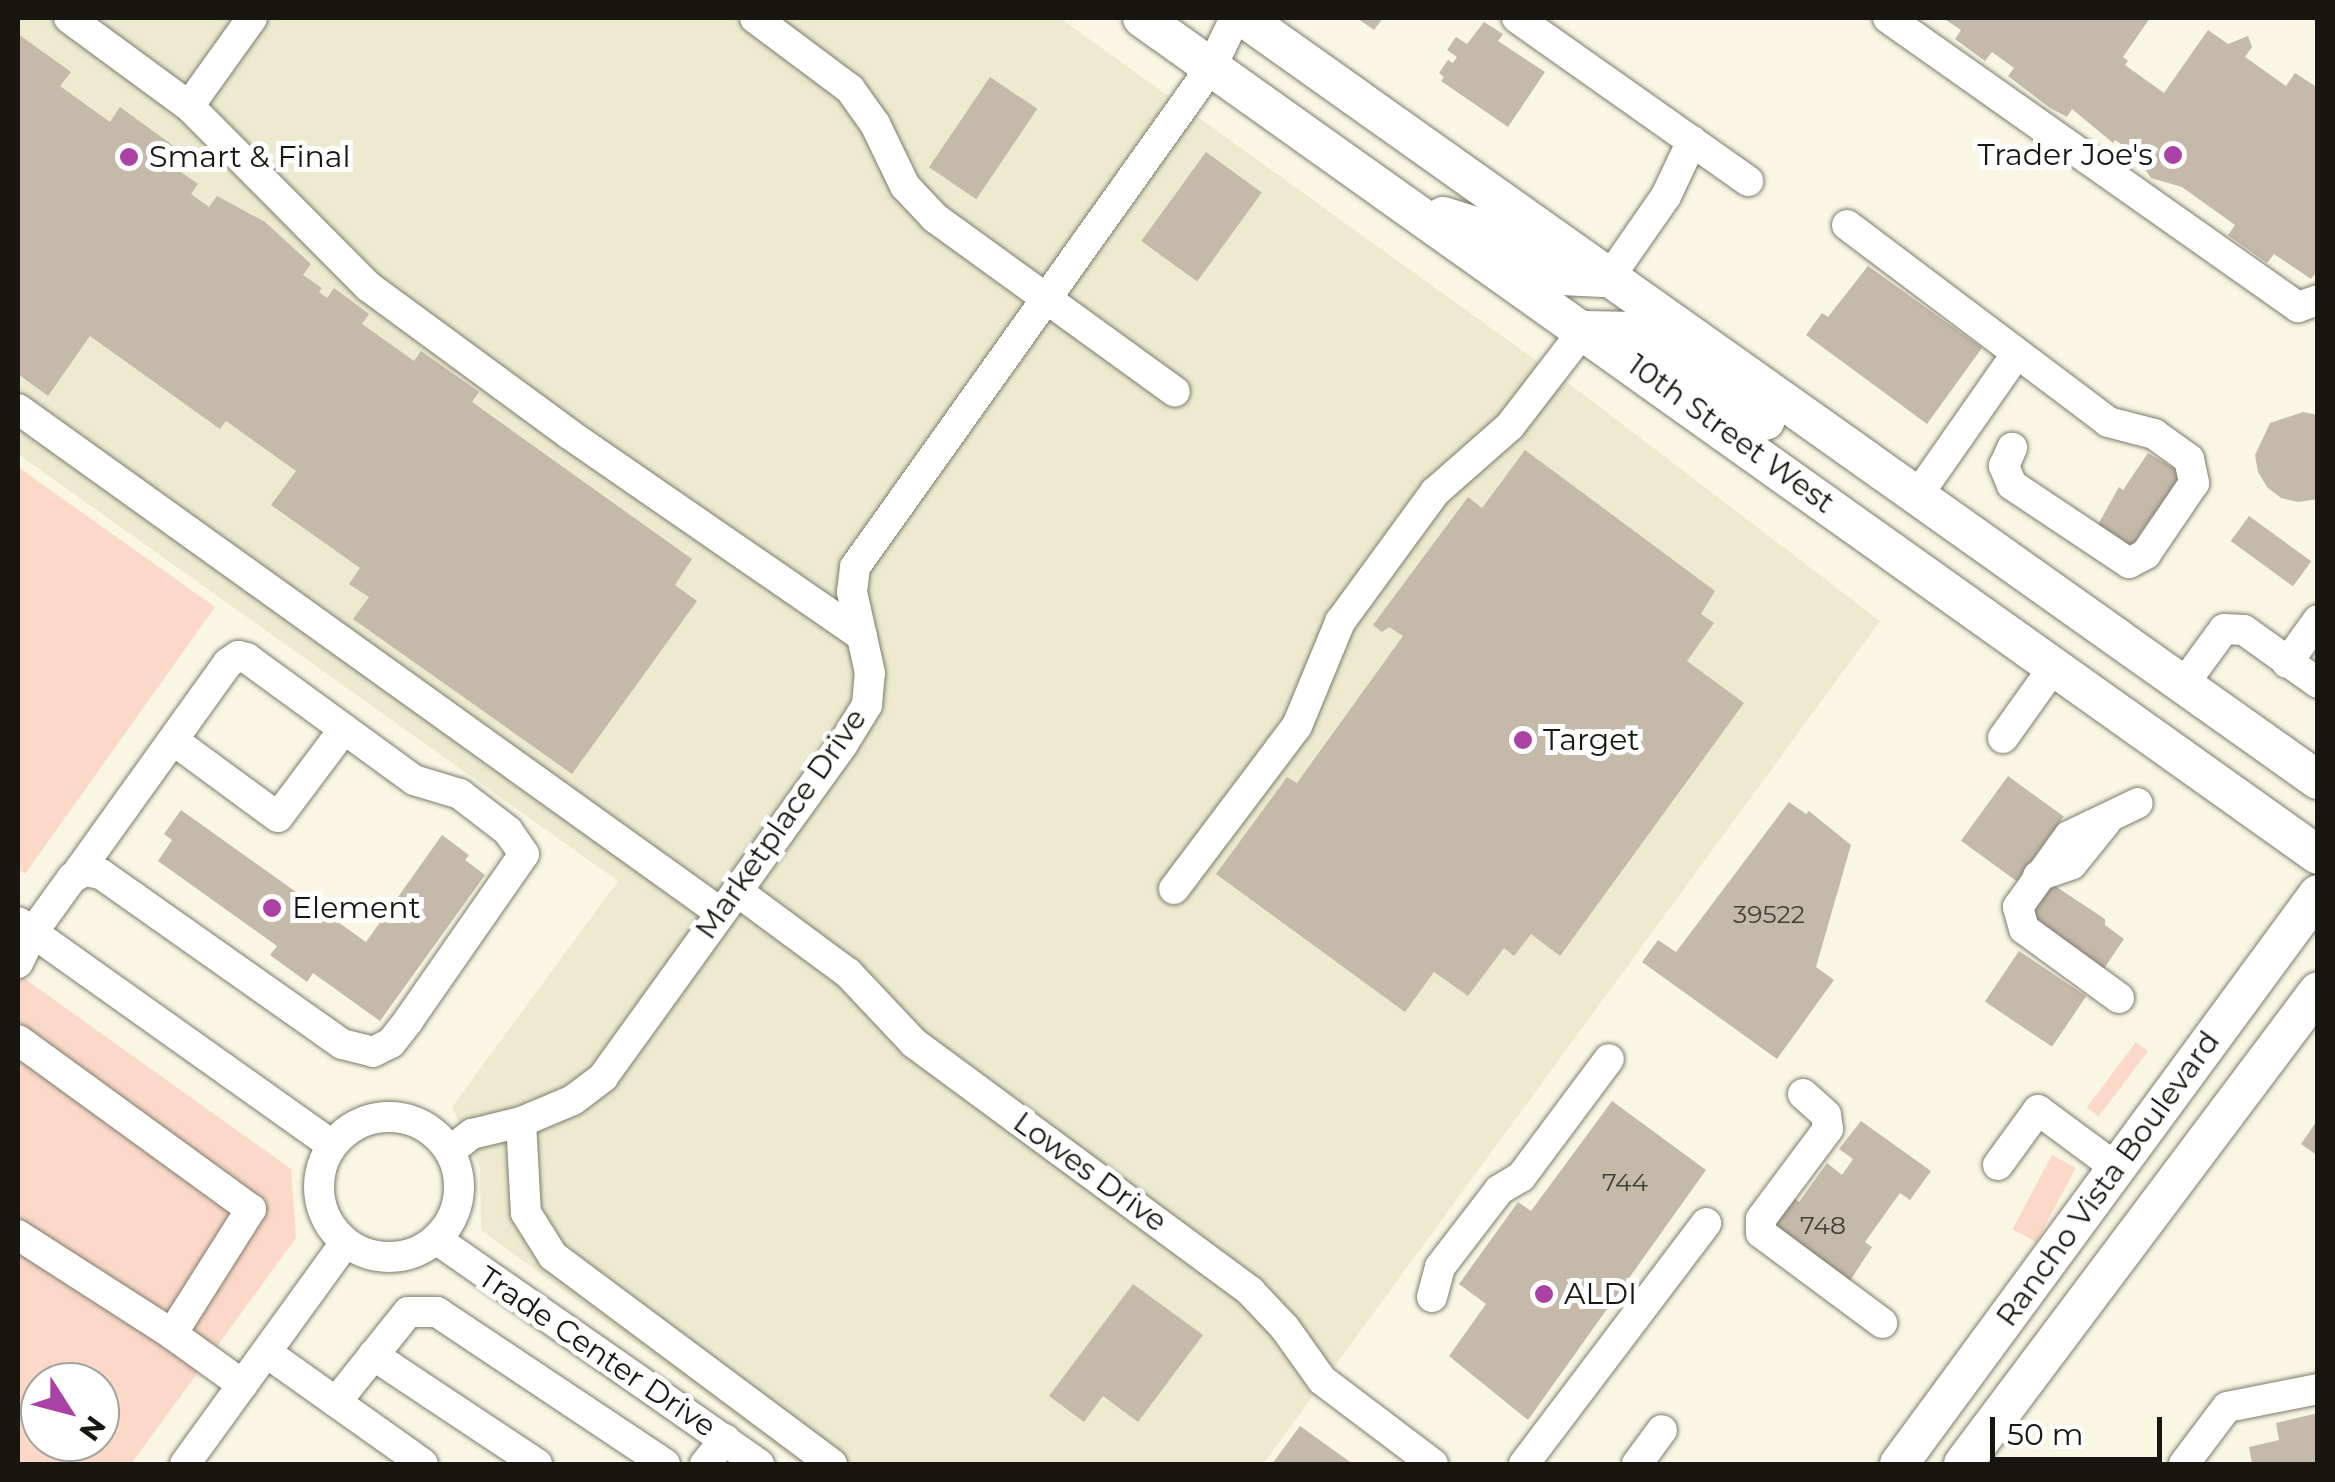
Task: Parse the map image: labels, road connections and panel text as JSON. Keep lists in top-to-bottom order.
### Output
{
  "streets": {
    "main road": ["10th Street West", "Rancho Vista Boulevard"],
    "street": ["Marketplace Drive", "Lowes Drive", "Trade Center Drive"]
  },
  "crossings": [
    ["10th Street West", "Marketplace Drive"],
    ["Marketplace Drive", "Lowes Drive"],
    ["Marketplace Drive", "Trade Center Drive"]
  ],
  "places": [
    "Trader Joe's",
    "Smart & Final",
    "Target",
    "Element",
    "ALDI"
  ],
  "house_numbers": ["39522", "744", "748"],
  "scale_bar": "50 m",
  "north": "bottom right"
}
